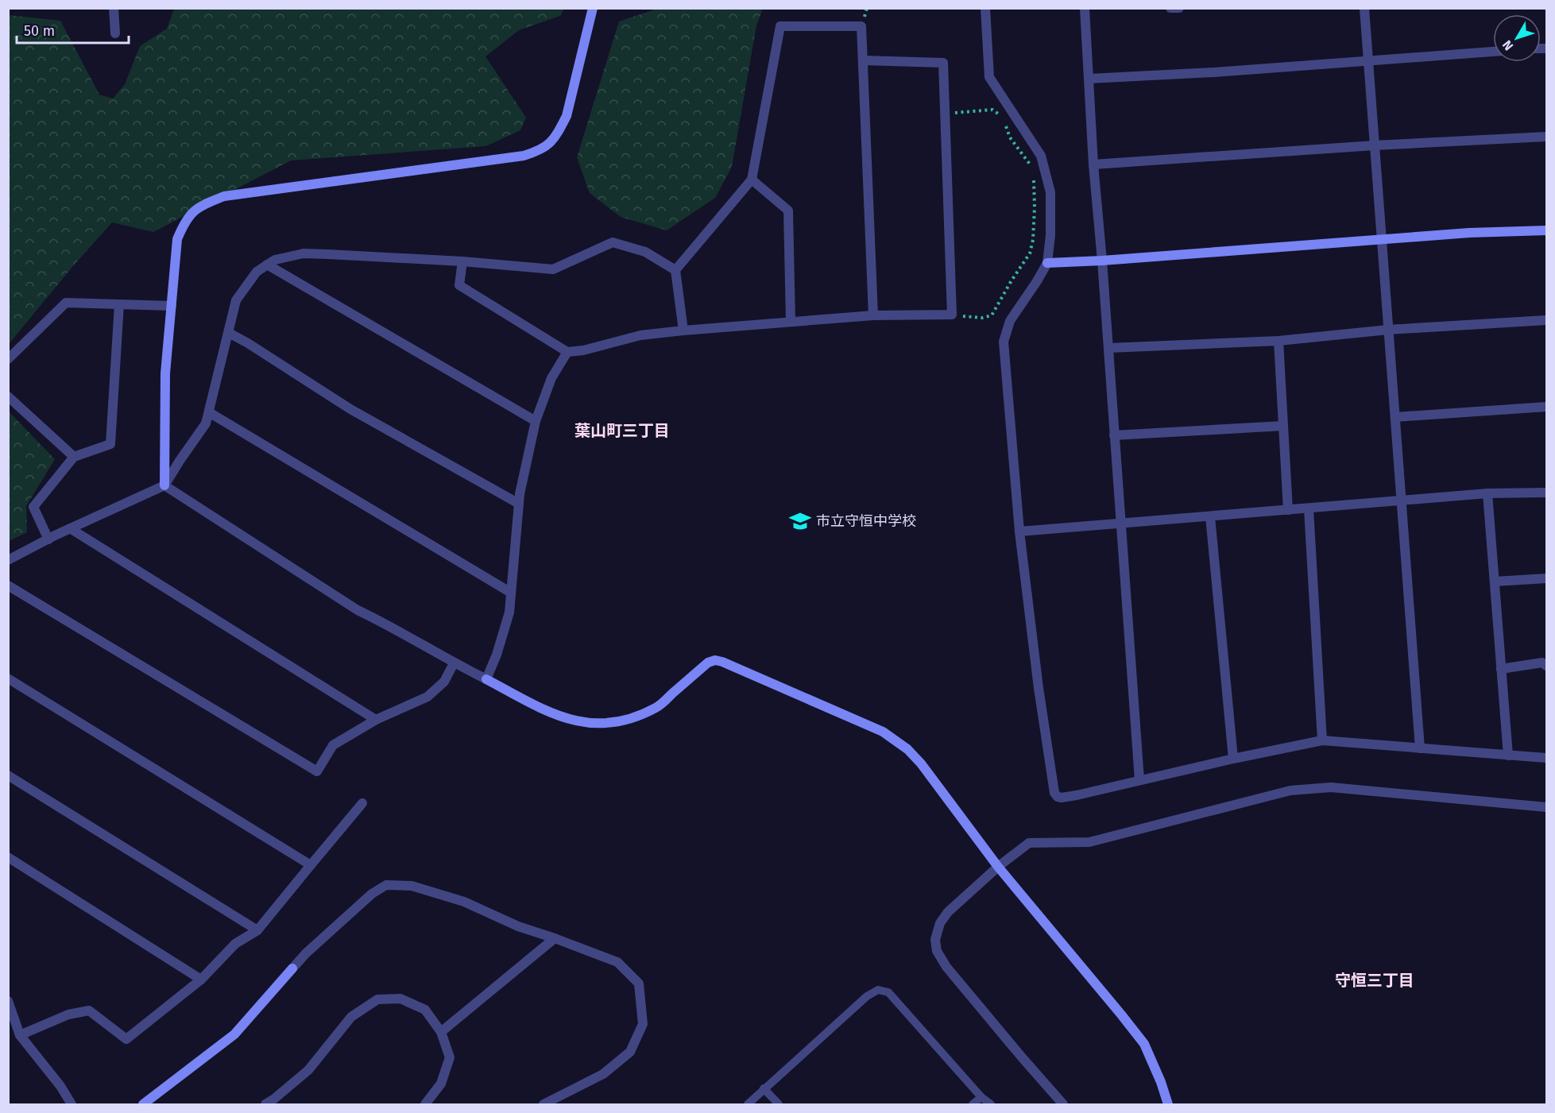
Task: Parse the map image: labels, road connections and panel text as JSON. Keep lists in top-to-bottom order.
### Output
{
  "districts": ["葉山町三丁目", "守恒三丁目"],
  "places": {
    "school or university": ["市立守恒中学校"]
  },
  "scale_bar": "50 m",
  "north": "bottom left"
}
